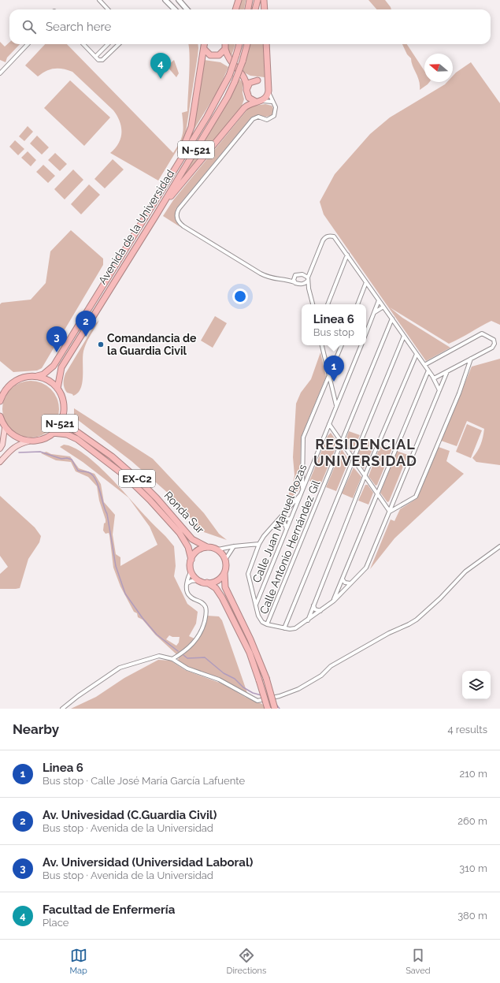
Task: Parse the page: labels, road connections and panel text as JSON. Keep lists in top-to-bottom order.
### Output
{
  "streets": {
    "highway": [
      "N-521",
      "Avenida de la Universidad",
      "EX-C2",
      "Ronda Sur"
    ],
    "street": ["Calle Juan Manuel Rozas", "Calle Antonio Hernández Gil"]
  },
  "crossings": [
    ["N-521", "Avenida de la Universidad"],
    ["N-521", "Ronda Sur"],
    ["EX-C2", "Ronda Sur"]
  ],
  "districts": ["RESIDENCIAL UNIVERSIDAD"],
  "places": ["Comandancia de la Guardia Civil"],
  "north": "left",
  "page": {
    "search": "Search here",
    "pins": [
      "4",
      "2",
      "3",
      "1"
    ],
    "popup": ["Linea 6", "Bus stop"],
    "heading": ["Nearby", "4 results"],
    "list": [
      {
        "mark": "1",
        "name": "Linea 6",
        "note": "Bus stop · Calle José María García Lafuente",
        "value": "210 m"
      },
      {
        "mark": "2",
        "name": "Av. Univesidad (C.Guardia Civil)",
        "note": "Bus stop · Avenida de la Universidad",
        "value": "260 m"
      },
      {
        "mark": "3",
        "name": "Av. Universidad (Universidad Laboral)",
        "note": "Bus stop · Avenida de la Universidad",
        "value": "310 m"
      },
      {
        "mark": "4",
        "name": "Facultad de Enfermería",
        "note": "Place",
        "value": "380 m"
      }
    ],
    "nav": ["Map", "Directions", "Saved"]
  }
}
